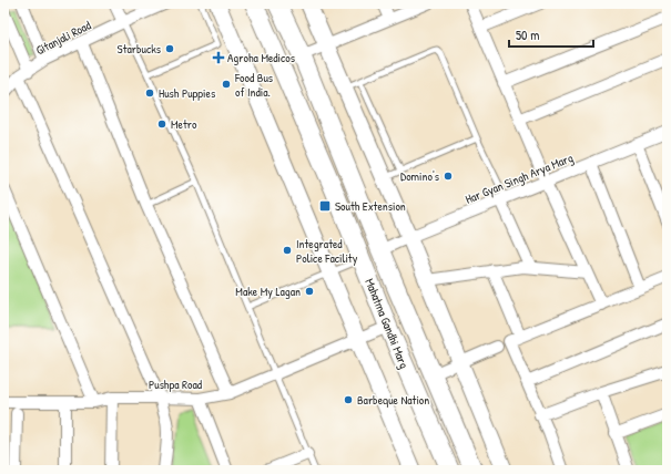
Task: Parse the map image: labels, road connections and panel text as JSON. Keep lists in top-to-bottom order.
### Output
{
  "streets": {
    "main road": ["Mahatma Gandhi Marg"],
    "street": ["Gitanjali Road", "Har Gyan Singh Arya Marg", "Pushpa Road"]
  },
  "crossings": [
    ["Har Gyan Singh Arya Marg", "Mahatma Gandhi Marg"],
    ["Mahatma Gandhi Marg", "Pushpa Road"]
  ],
  "places": {
    "other": [
      "Starbucks",
      "Food Bus of India.",
      "Hush Puppies",
      "Metro",
      "Domino's",
      "Integrated Police Facility",
      "Make My Lagan",
      "Barbeque Nation"
    ],
    "health": ["Agroha Medicos"],
    "transit": ["South Extension"]
  },
  "scale_bar": "50 m"
}
